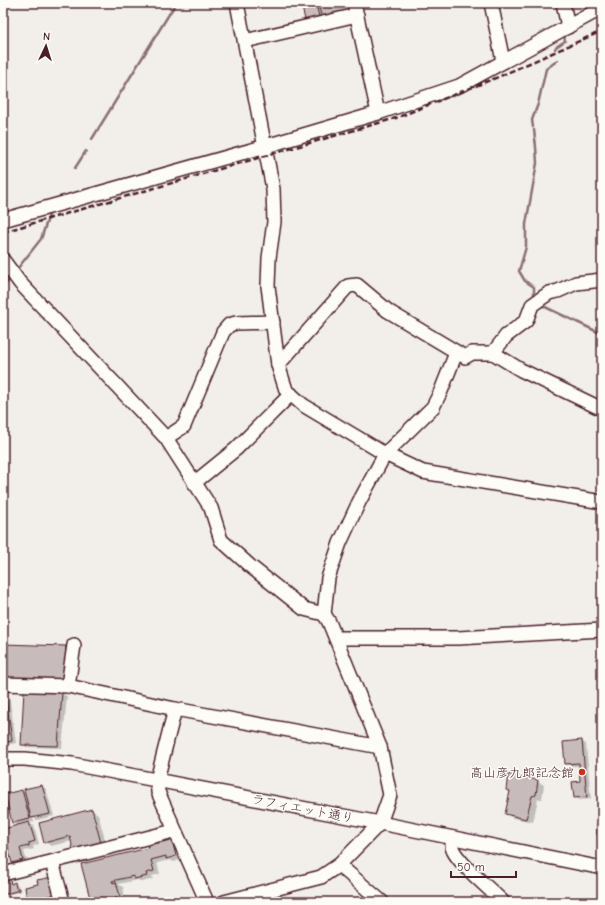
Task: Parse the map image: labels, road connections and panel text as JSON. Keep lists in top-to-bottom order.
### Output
{
  "streets": {
    "street": ["ラフィエット通り"]
  },
  "places": ["高山彦九郎記念館"],
  "scale_bar": "50 m",
  "north": "top"
}
